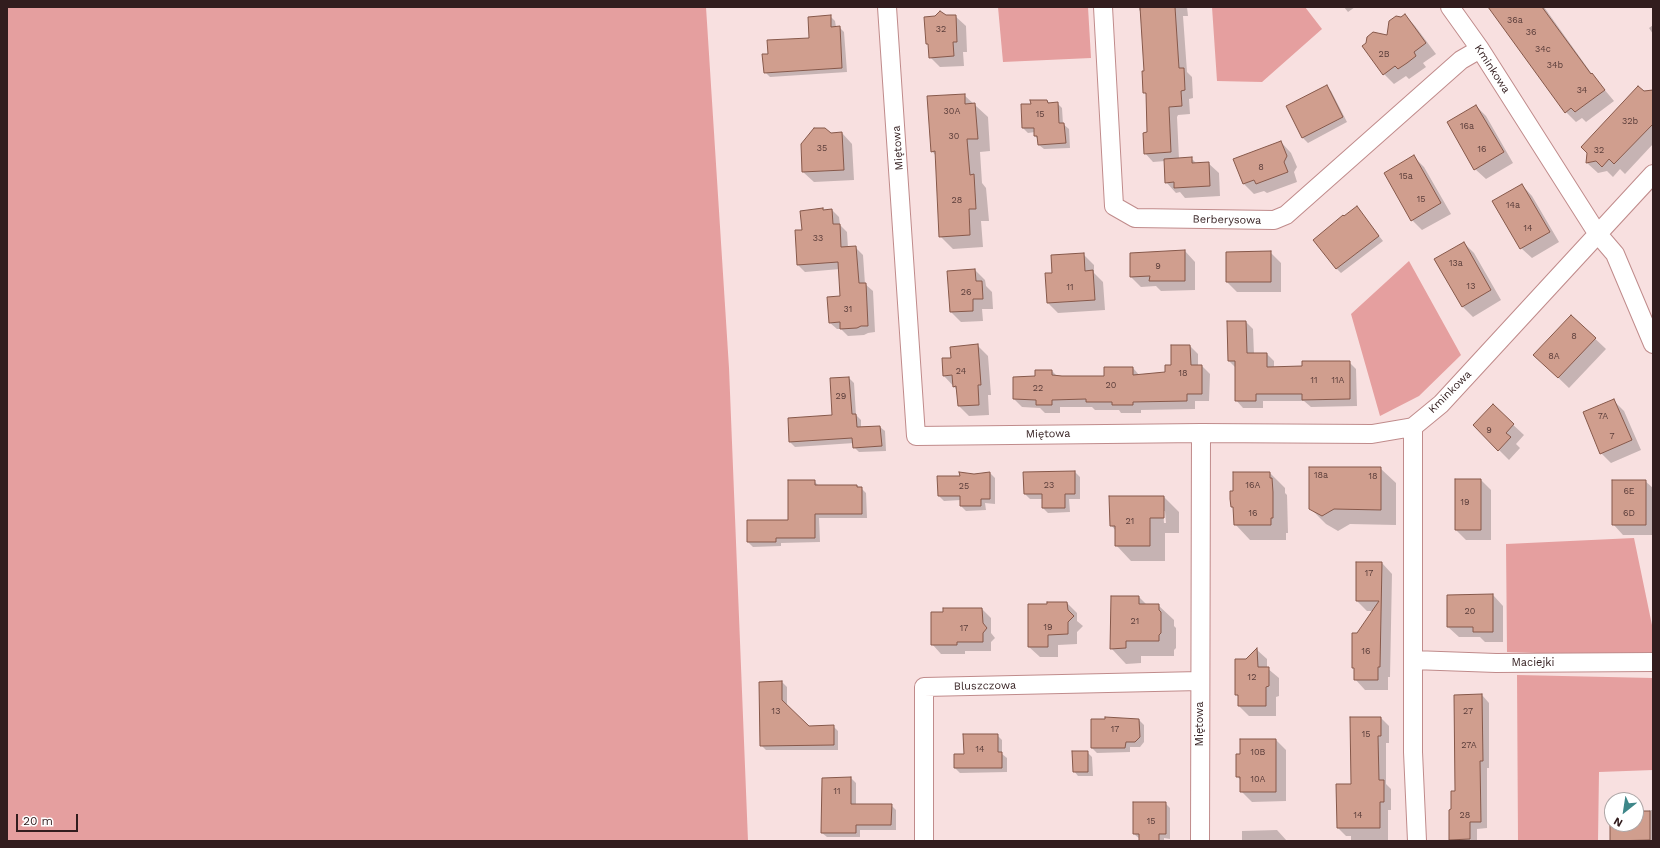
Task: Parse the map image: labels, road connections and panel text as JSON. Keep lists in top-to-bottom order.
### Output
{
  "streets": {
    "street": [
      "Kminkowa",
      "Miętowa",
      "Berberysowa",
      "Maciejki",
      "Bluszczowa"
    ]
  },
  "crossings": [
    ["Kminkowa", "Miętowa"],
    ["Kminkowa", "Berberysowa"],
    ["Miętowa", "Bluszczowa"]
  ],
  "house_numbers": [
    "36a",
    "32",
    "36",
    "34c",
    "2B",
    "34b",
    "34",
    "30A",
    "15",
    "32b",
    "16a",
    "30",
    "35",
    "16",
    "32",
    "8",
    "15a",
    "15",
    "28",
    "14a",
    "14",
    "33",
    "13a",
    "9",
    "13",
    "11",
    "26",
    "31",
    "8",
    "8A",
    "24",
    "18",
    "11",
    "11A",
    "20",
    "22",
    "29",
    "7A",
    "9",
    "7",
    "18a",
    "18",
    "23",
    "16A",
    "25",
    "6E",
    "19",
    "16",
    "6D",
    "21",
    "17",
    "20",
    "21",
    "19",
    "17",
    "16",
    "12",
    "13",
    "27",
    "17",
    "15",
    "27A",
    "14",
    "10B",
    "10A",
    "11",
    "14",
    "28",
    "15"
  ],
  "scale_bar": "20 m",
  "north": "bottom left"
}
